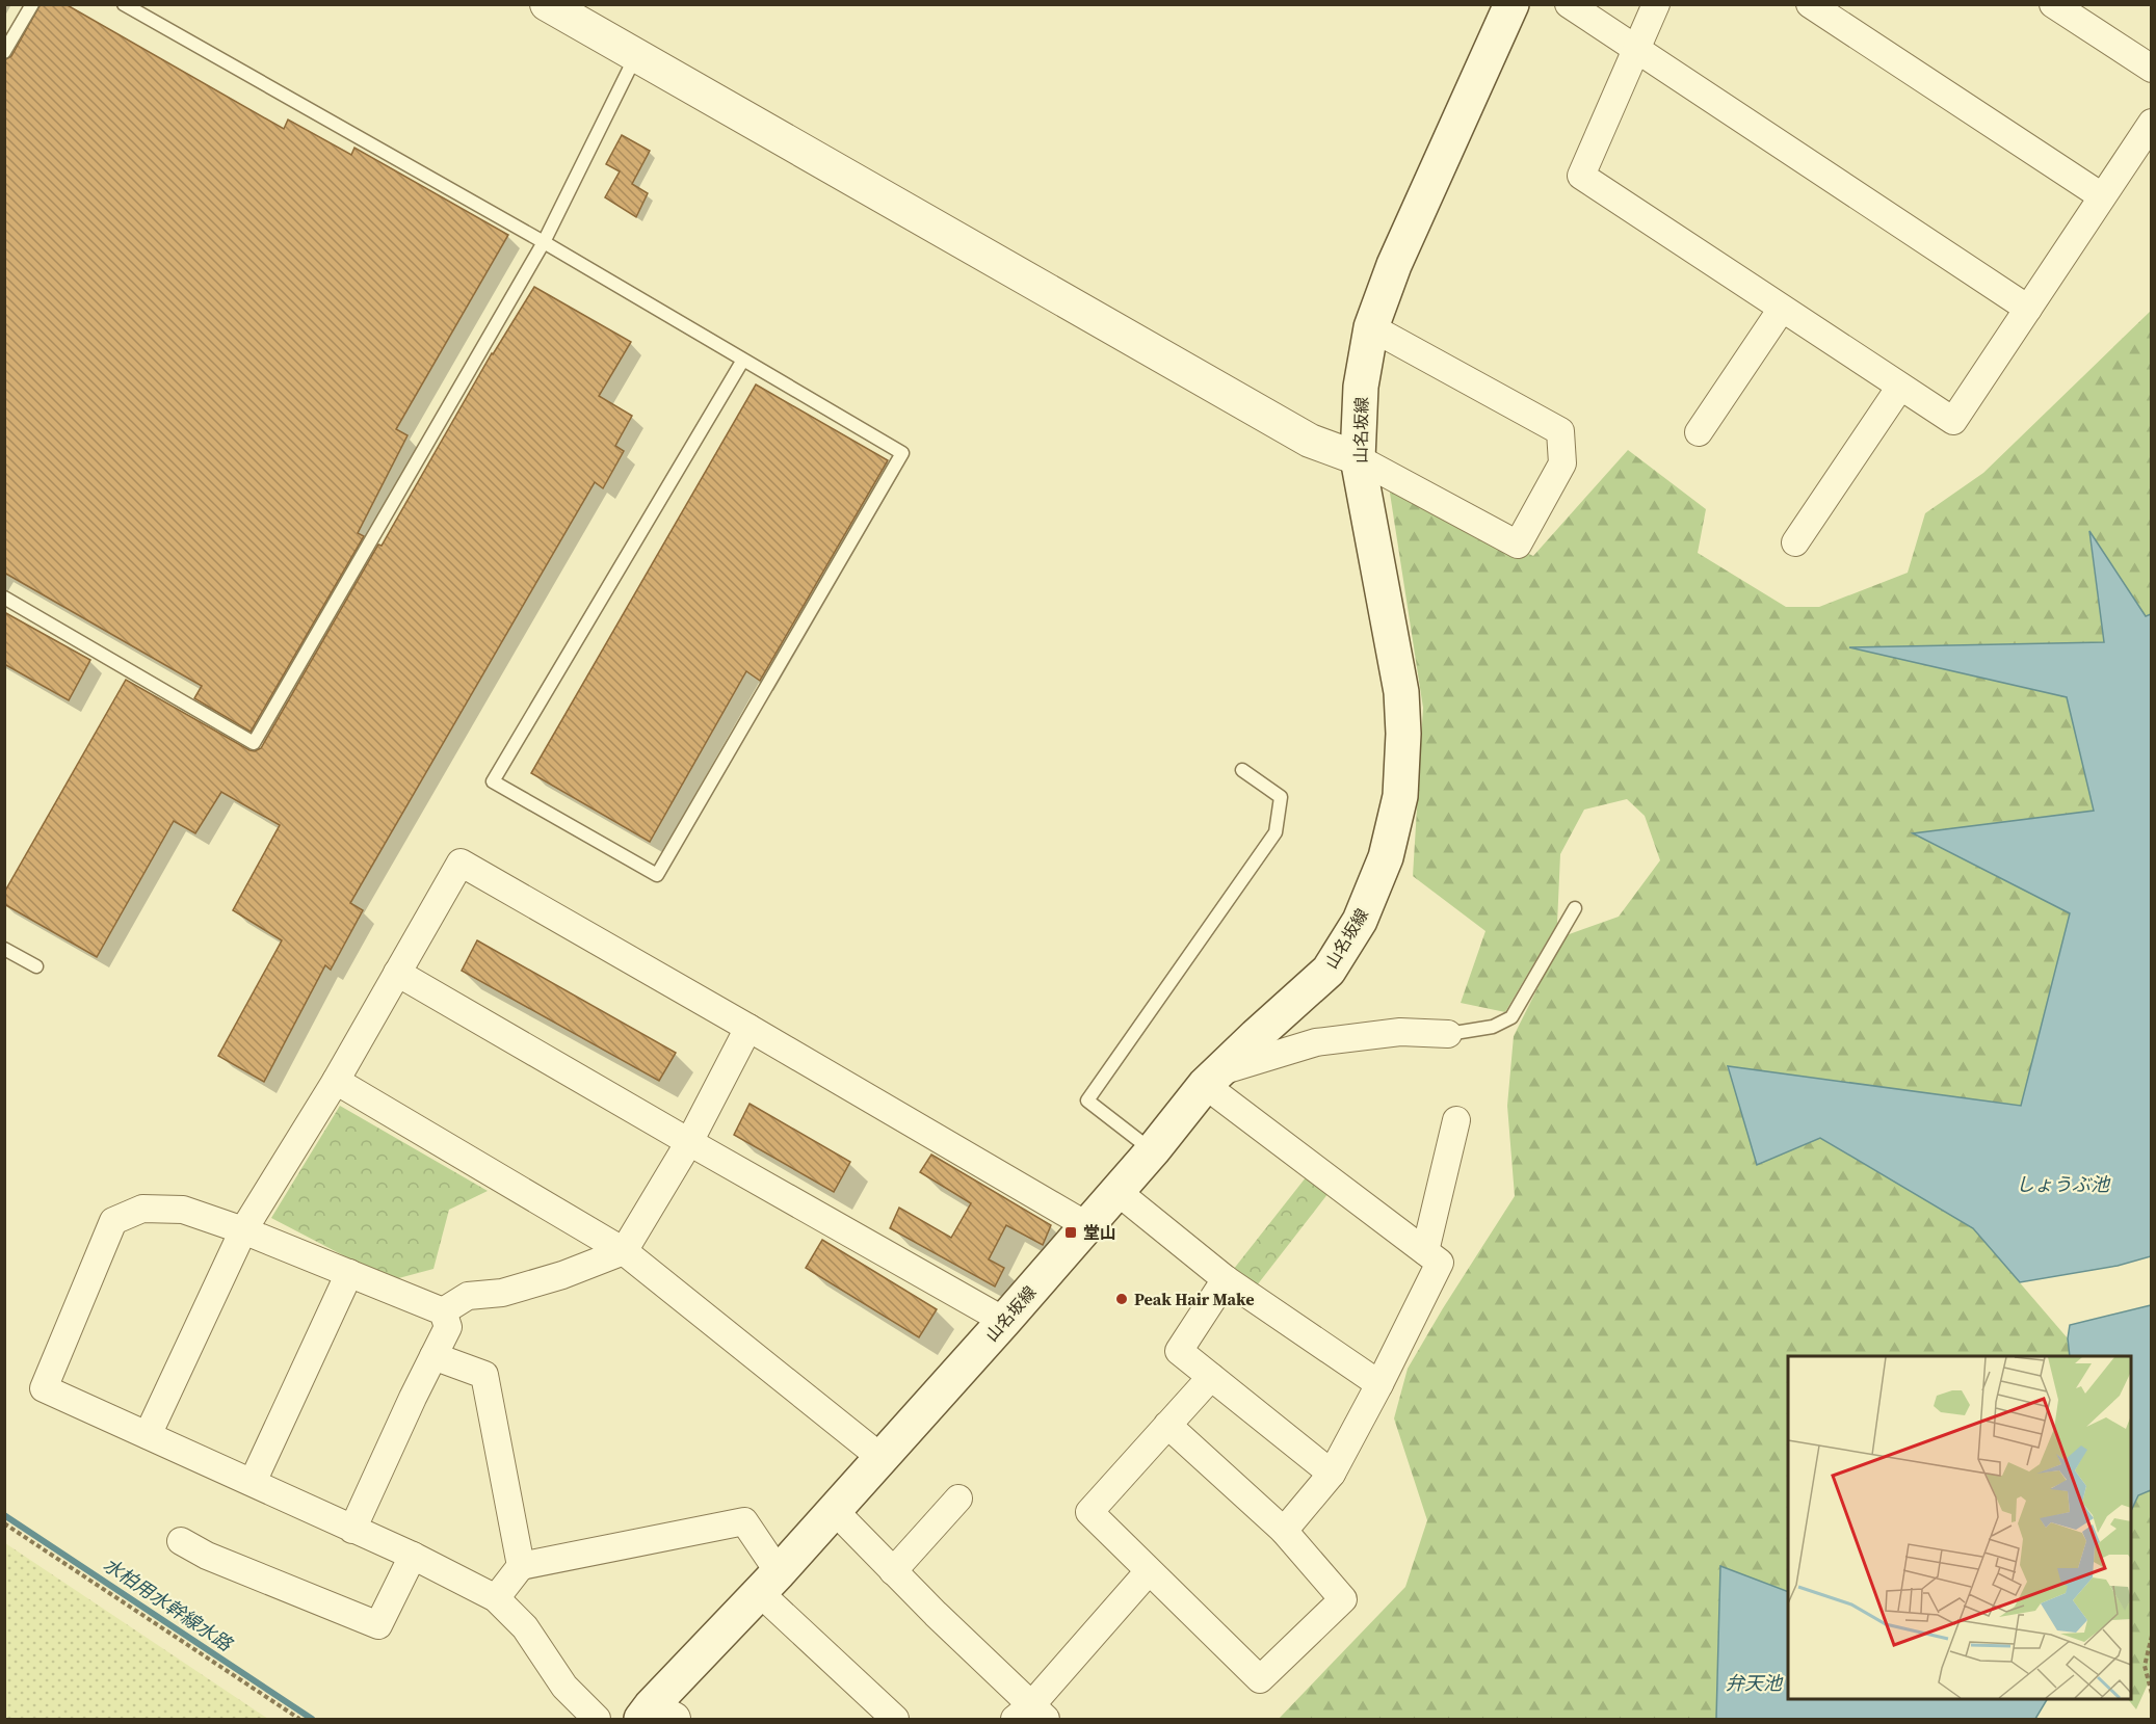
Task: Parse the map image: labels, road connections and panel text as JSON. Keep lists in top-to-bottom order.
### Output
{
  "streets": {
    "main road": ["山名坂線"]
  },
  "water": ["しょうぶ池", "水柏用水幹線水路", "弁天池"],
  "places": {
    "transit": ["堂山"],
    "other": ["Peak Hair Make"]
  }
}
